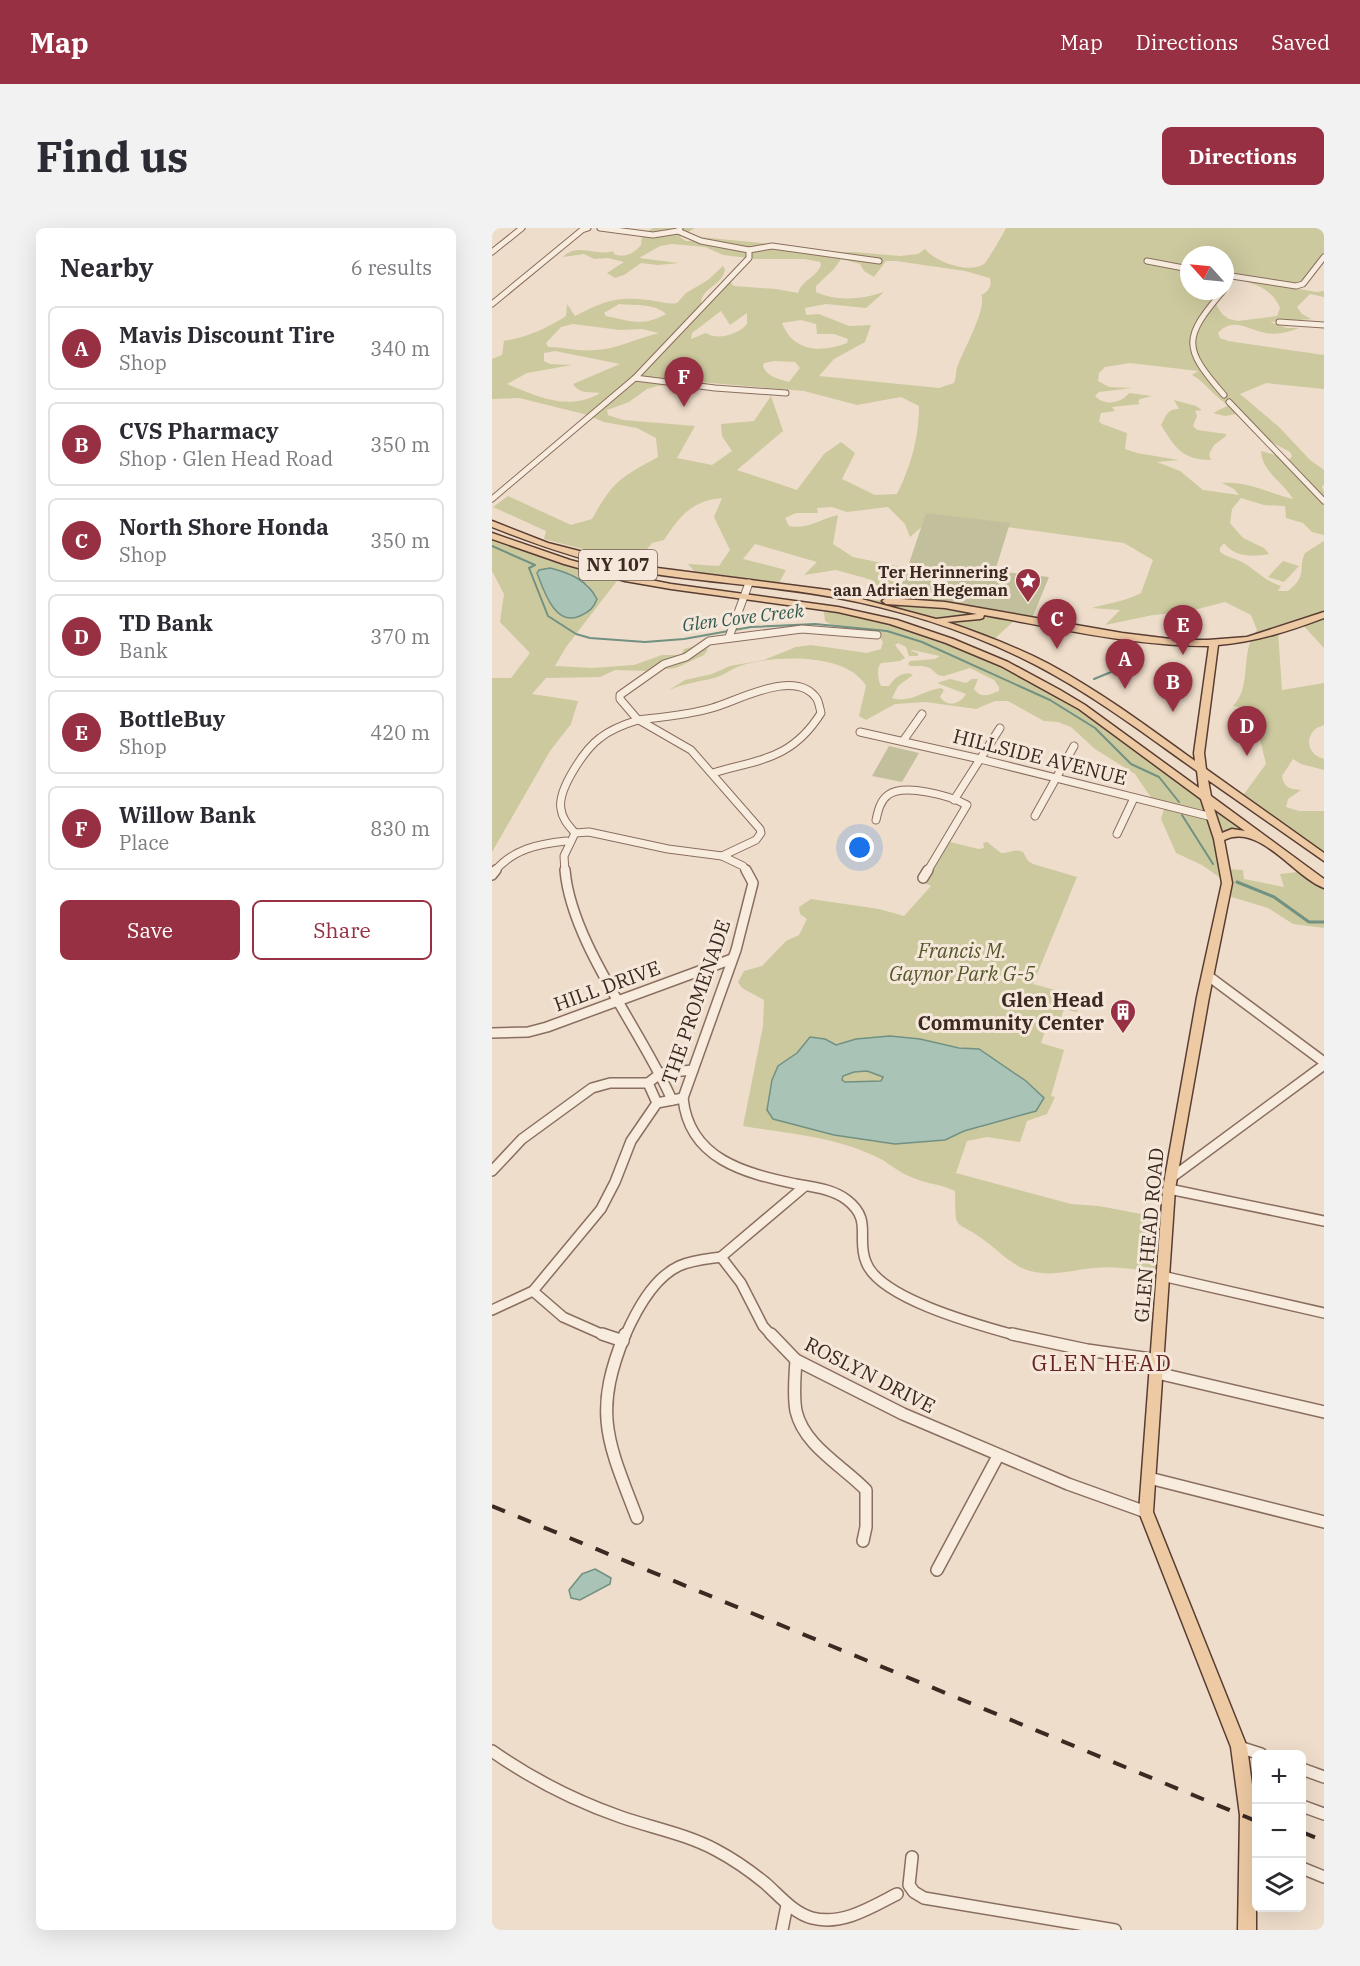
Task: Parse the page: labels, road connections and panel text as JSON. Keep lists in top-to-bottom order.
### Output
{
  "streets": {
    "main road": ["NY 107", "GLEN HEAD ROAD"],
    "street": [
      "HILLSIDE AVENUE",
      "HILL DRIVE",
      "THE PROMENADE",
      "ROSLYN DRIVE"
    ]
  },
  "crossings": [
    ["NY 107", "GLEN HEAD ROAD"],
    ["HILLSIDE AVENUE", "GLEN HEAD ROAD"],
    ["HILL DRIVE", "THE PROMENADE"],
    ["GLEN HEAD ROAD", "ROSLYN DRIVE"]
  ],
  "districts": ["GLEN HEAD"],
  "water": ["Glen Cove Creek"],
  "parks": ["Francis M. Gaynor Park G-5"],
  "places": {
    "place": ["Ter Herinnering aan Adriaen Hegeman"],
    "building": ["Glen Head Community Center"]
  },
  "north": "top left",
  "page": {
    "header": "Map",
    "nav": ["Map", "Directions", "Saved"],
    "buttons": [
      "Directions",
      ["Save", "Share"]
    ],
    "title": "Find us",
    "heading": ["Nearby", "6 results"],
    "list": [
      {
        "mark": "A",
        "name": "Mavis Discount Tire",
        "note": "Shop",
        "value": "340 m"
      },
      {
        "mark": "B",
        "name": "CVS Pharmacy",
        "note": "Shop · Glen Head Road",
        "value": "350 m"
      },
      {
        "mark": "C",
        "name": "North Shore Honda",
        "note": "Shop",
        "value": "350 m"
      },
      {
        "mark": "D",
        "name": "TD Bank",
        "note": "Bank",
        "value": "370 m"
      },
      {
        "mark": "E",
        "name": "BottleBuy",
        "note": "Shop",
        "value": "420 m"
      },
      {
        "mark": "F",
        "name": "Willow Bank",
        "note": "Place",
        "value": "830 m"
      }
    ],
    "pins": [
      "F",
      "C",
      "E",
      "A",
      "B",
      "D"
    ],
    "map_buttons": ["+", "−"]
  }
}
